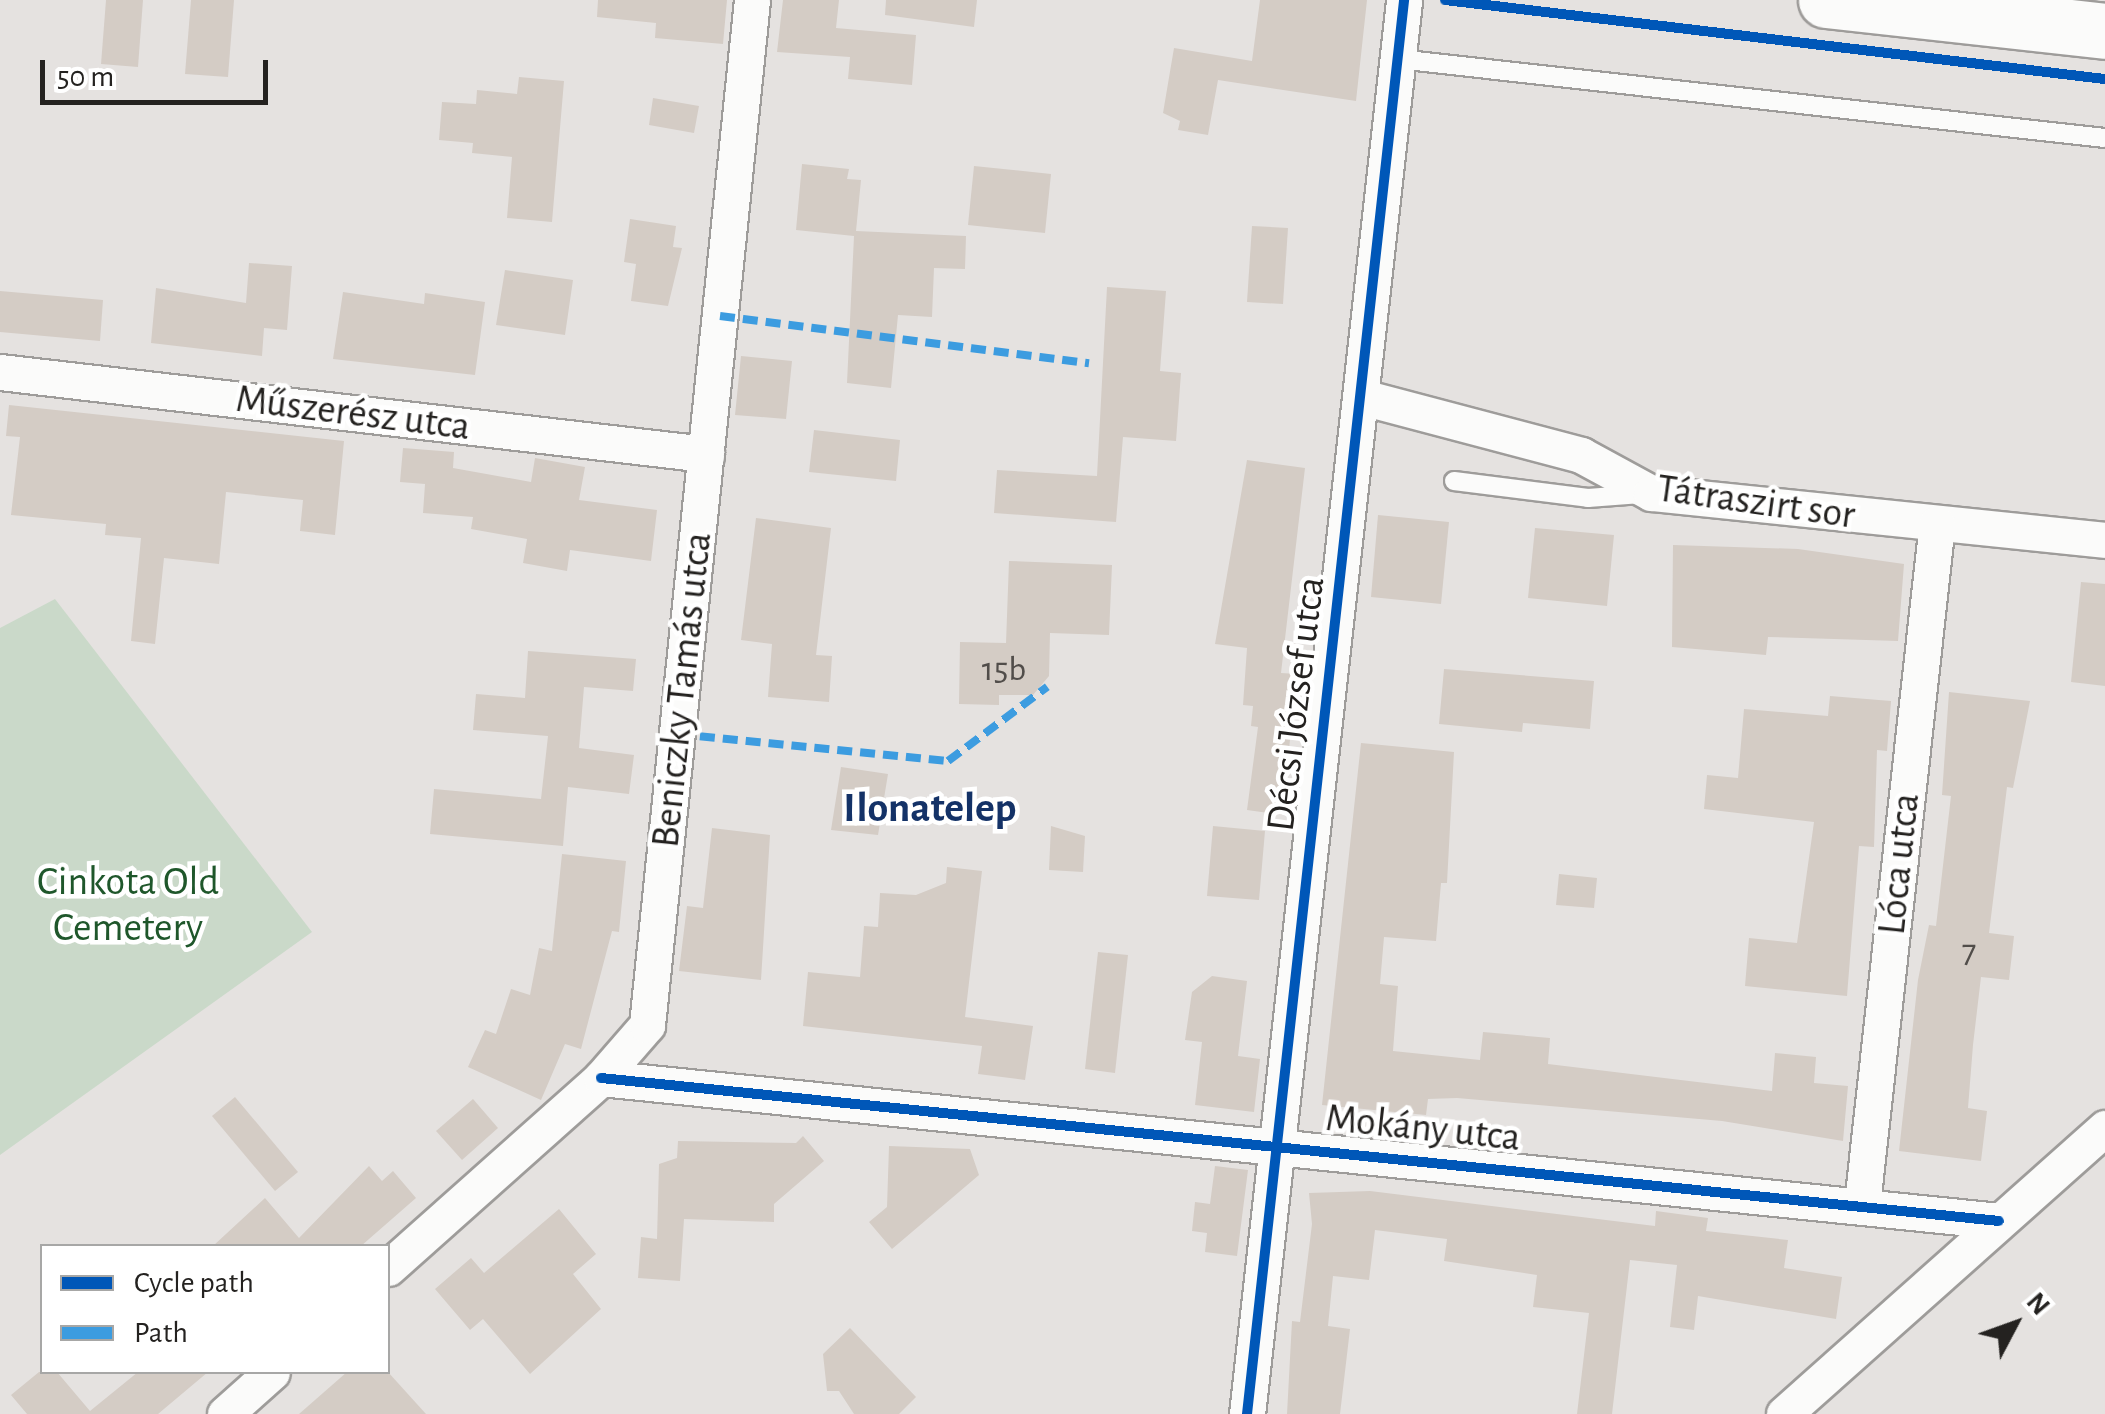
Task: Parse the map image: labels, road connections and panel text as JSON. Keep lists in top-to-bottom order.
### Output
{
  "streets": {
    "street": [
      "Műszerész utca",
      "Tátraszirt sor",
      "Beniczky Tamás utca",
      "Décsi József utca",
      "Lóca utca",
      "Mokány utca"
    ]
  },
  "crossings": [
    ["Műszerész utca", "Beniczky Tamás utca"],
    ["Tátraszirt sor", "Décsi József utca"],
    ["Tátraszirt sor", "Lóca utca"],
    ["Beniczky Tamás utca", "Mokány utca"],
    ["Décsi József utca", "Mokány utca"],
    ["Lóca utca", "Mokány utca"]
  ],
  "districts": ["Ilonatelep"],
  "parks": ["Cinkota Old Cemetery"],
  "house_numbers": ["15b", "7"],
  "legend": ["Cycle path", "Path"],
  "scale_bar": "50 m",
  "north": "top right"
}
